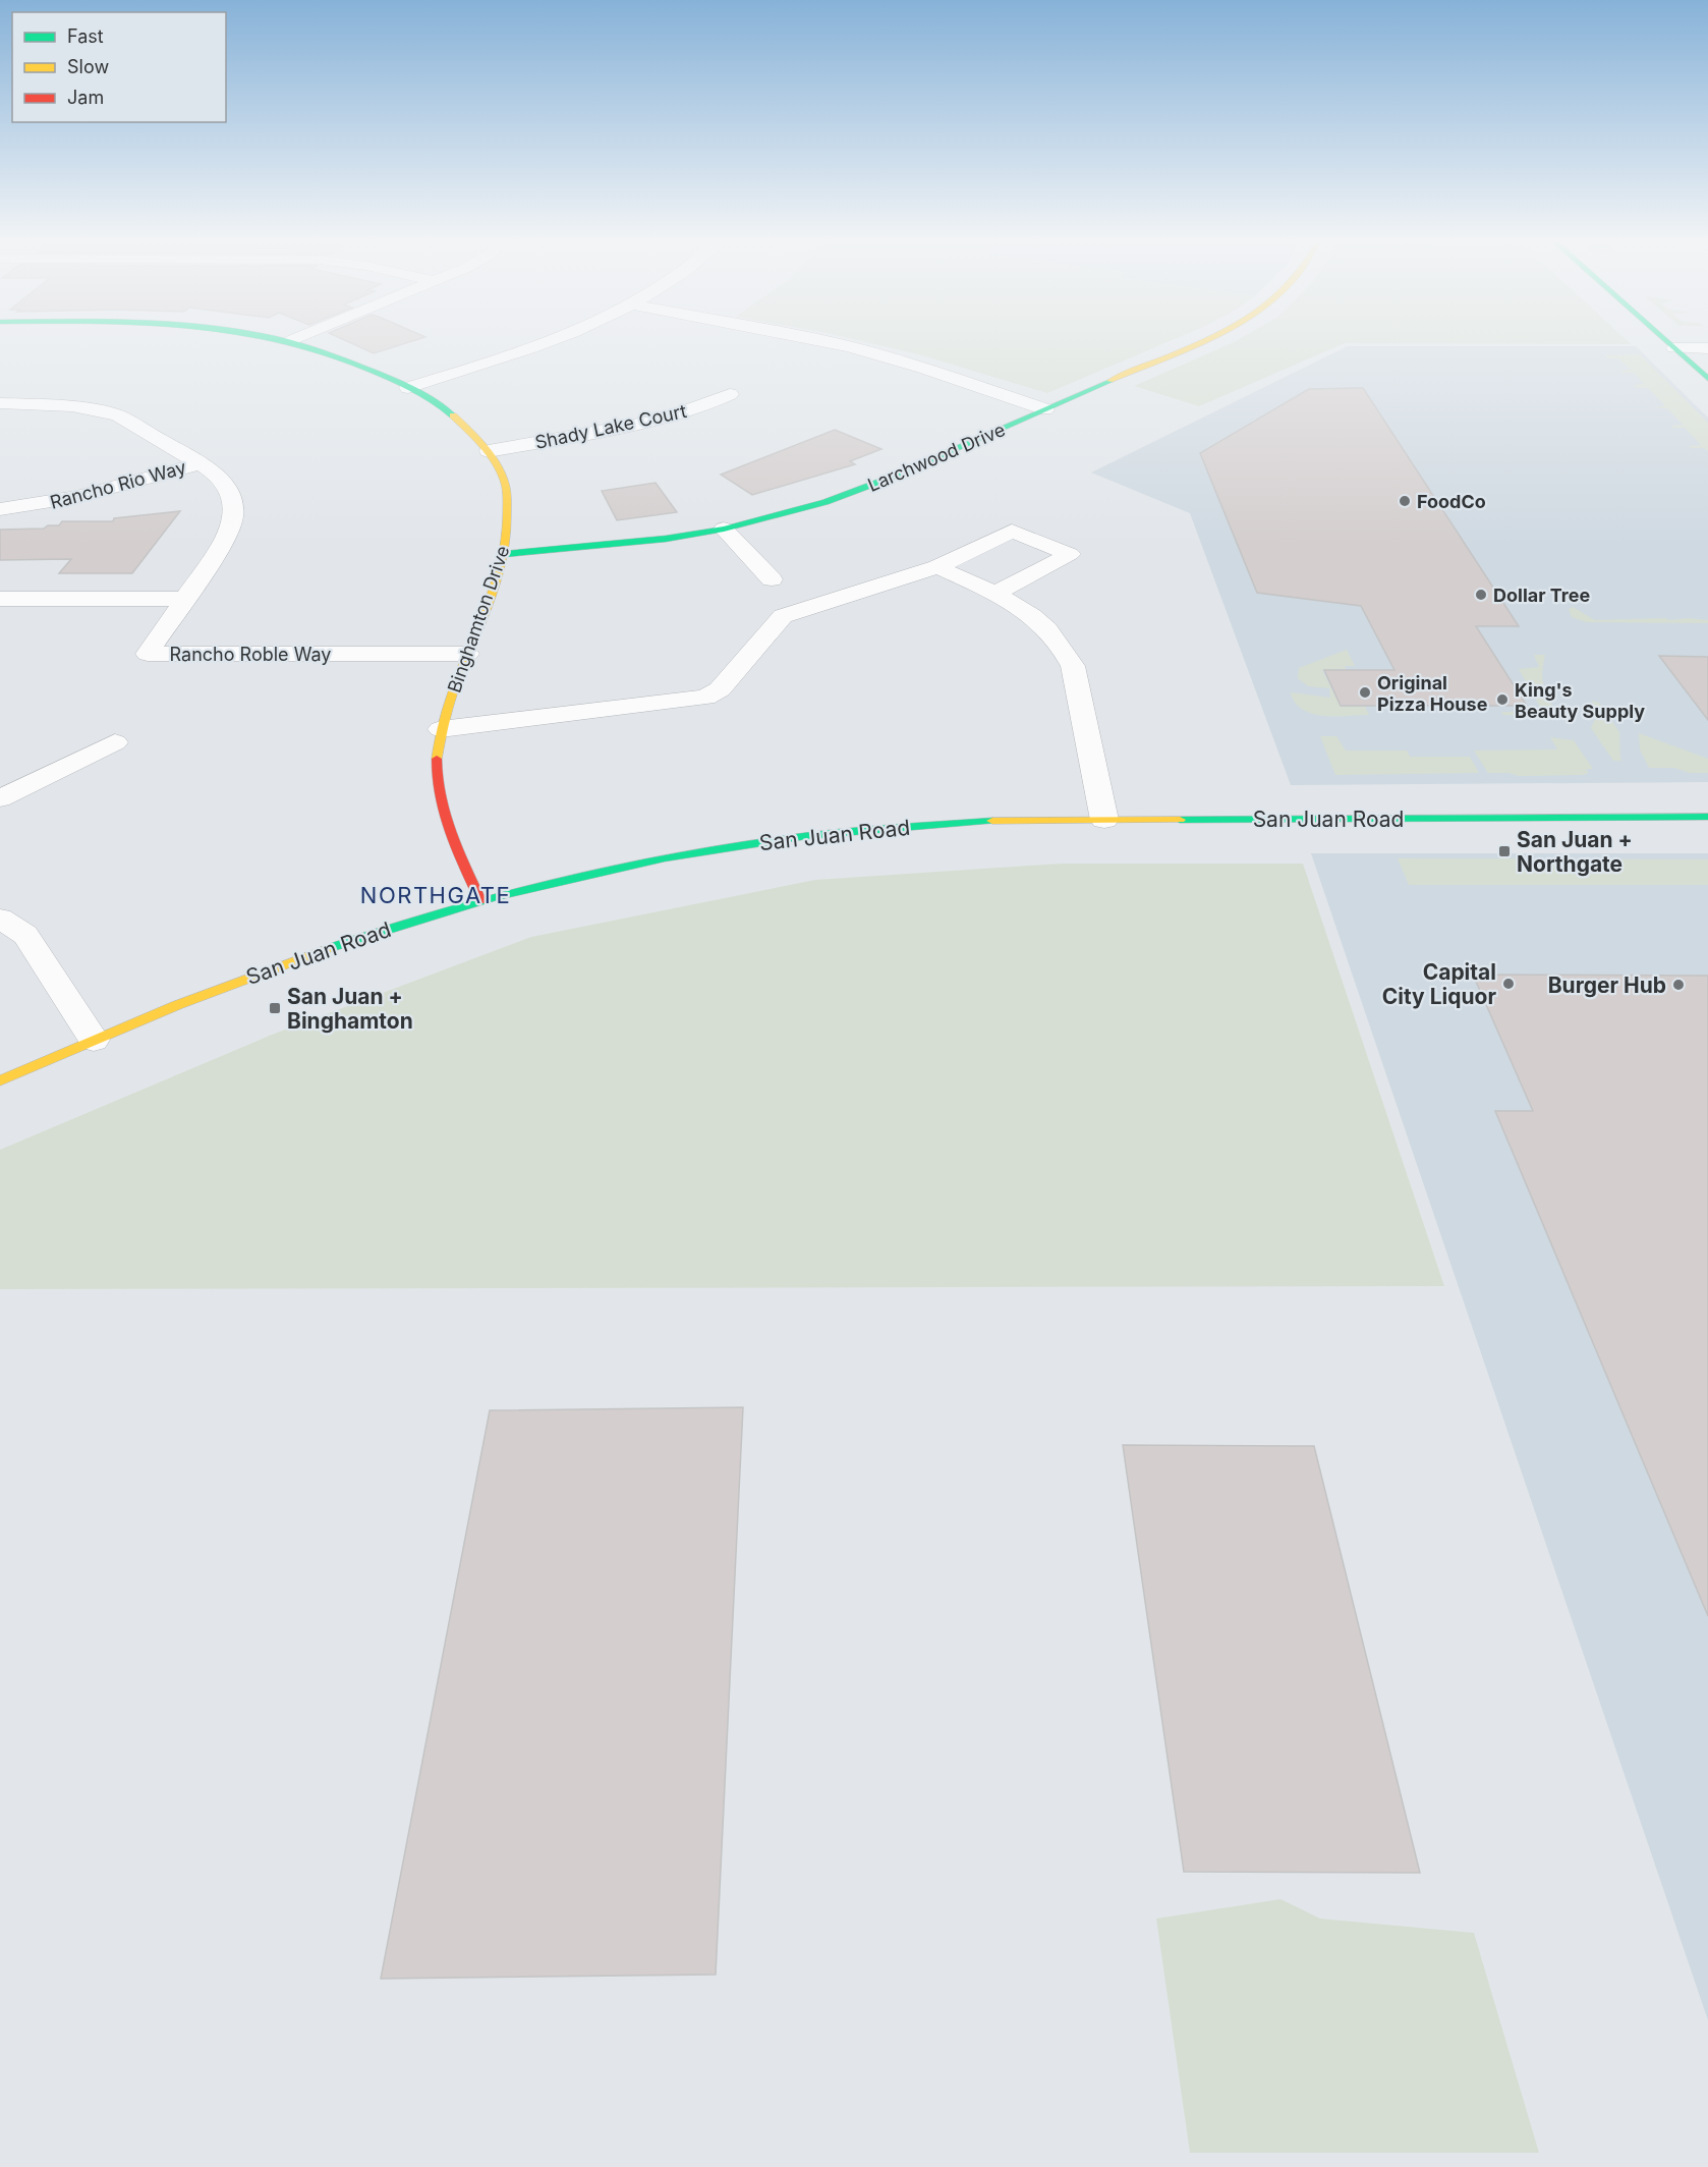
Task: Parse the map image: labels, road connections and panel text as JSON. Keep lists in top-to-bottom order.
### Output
{
  "streets": {
    "street": [
      "Shady Lake Court",
      "Larchwood Drive",
      "Rancho Rio Way",
      "Binghamton Drive",
      "Rancho Roble Way",
      "San Juan Road"
    ]
  },
  "crossings": [
    ["Shady Lake Court", "Binghamton Drive"],
    ["Larchwood Drive", "Binghamton Drive"],
    ["Rancho Rio Way", "Rancho Roble Way"],
    ["Binghamton Drive", "Rancho Roble Way"],
    ["Binghamton Drive", "San Juan Road"]
  ],
  "districts": ["NORTHGATE"],
  "places": {
    "other": [
      "FoodCo",
      "Dollar Tree",
      "Original Pizza House",
      "King's Beauty Supply",
      "Capital City Liquor",
      "Burger Hub"
    ],
    "transit": ["San Juan + Northgate", "San Juan + Binghamton"]
  },
  "legend": ["Fast", "Slow", "Jam"]
}
